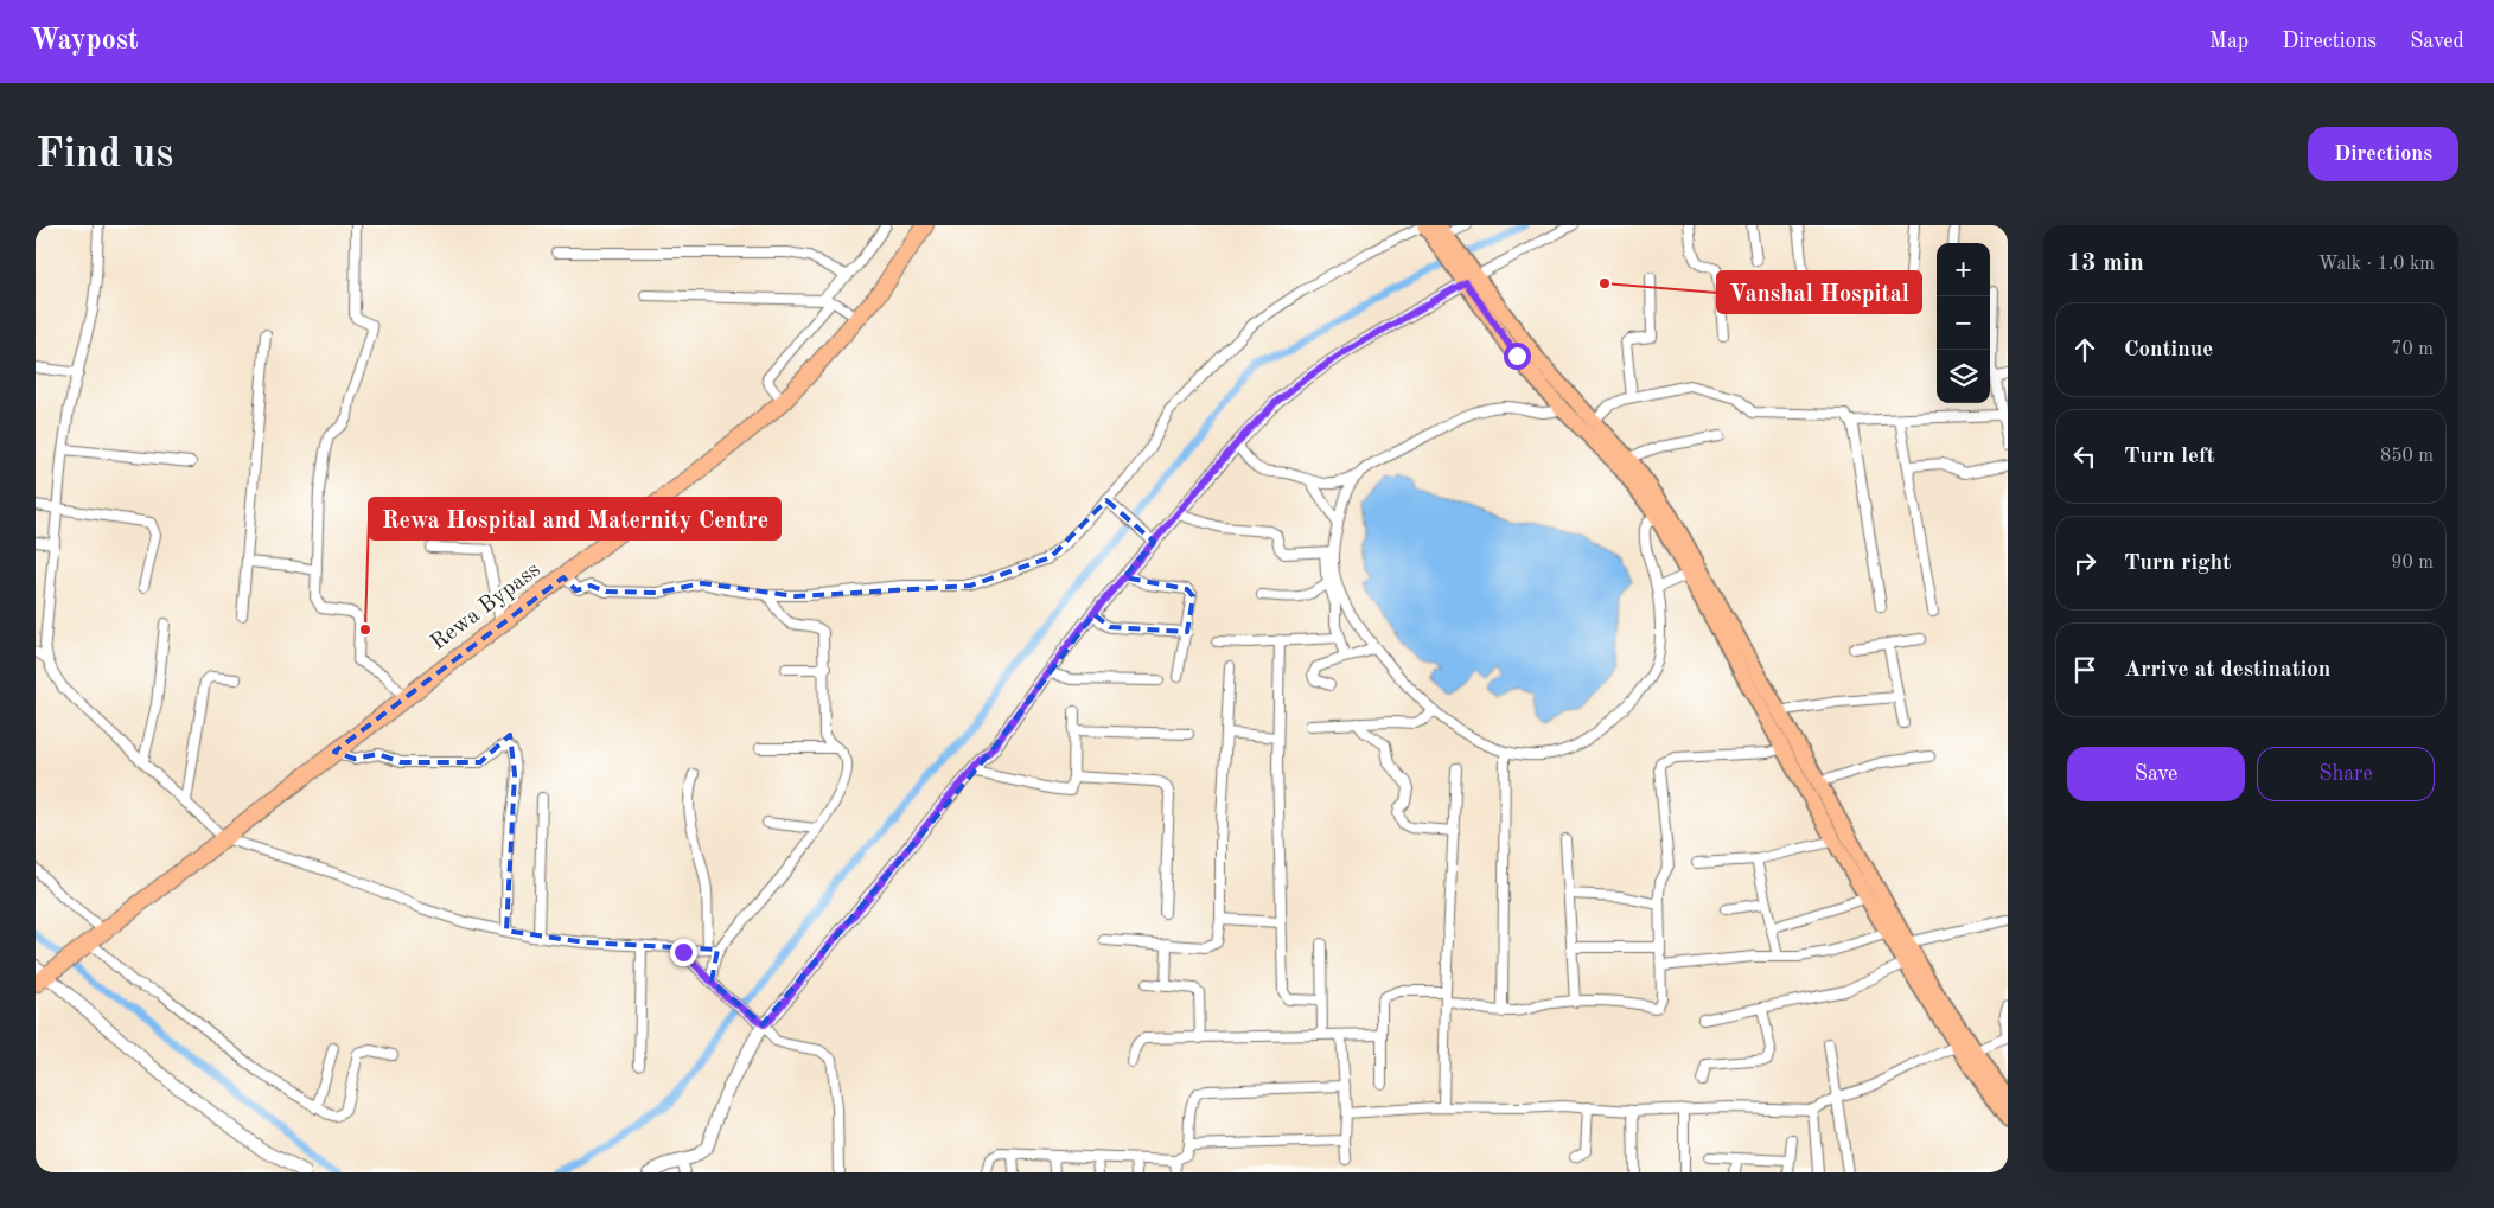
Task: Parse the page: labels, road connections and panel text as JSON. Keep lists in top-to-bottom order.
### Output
{
  "streets": {
    "highway": ["Rewa Bypass"]
  },
  "places": ["Vanshal Hospital", "Rewa Hospital and Maternity Centre"],
  "page": {
    "header": "Waypost",
    "nav": ["Map", "Directions", "Saved"],
    "buttons": [
      "Directions",
      ["Save", "Share"]
    ],
    "title": "Find us",
    "heading": ["13 min", "Walk · 1.0 km"],
    "map_buttons": ["+", "−"],
    "list": [
      ["Continue", "70 m"],
      ["Turn left", "850 m"],
      ["Turn right", "90 m"],
      "Arrive at destination"
    ]
  }
}
